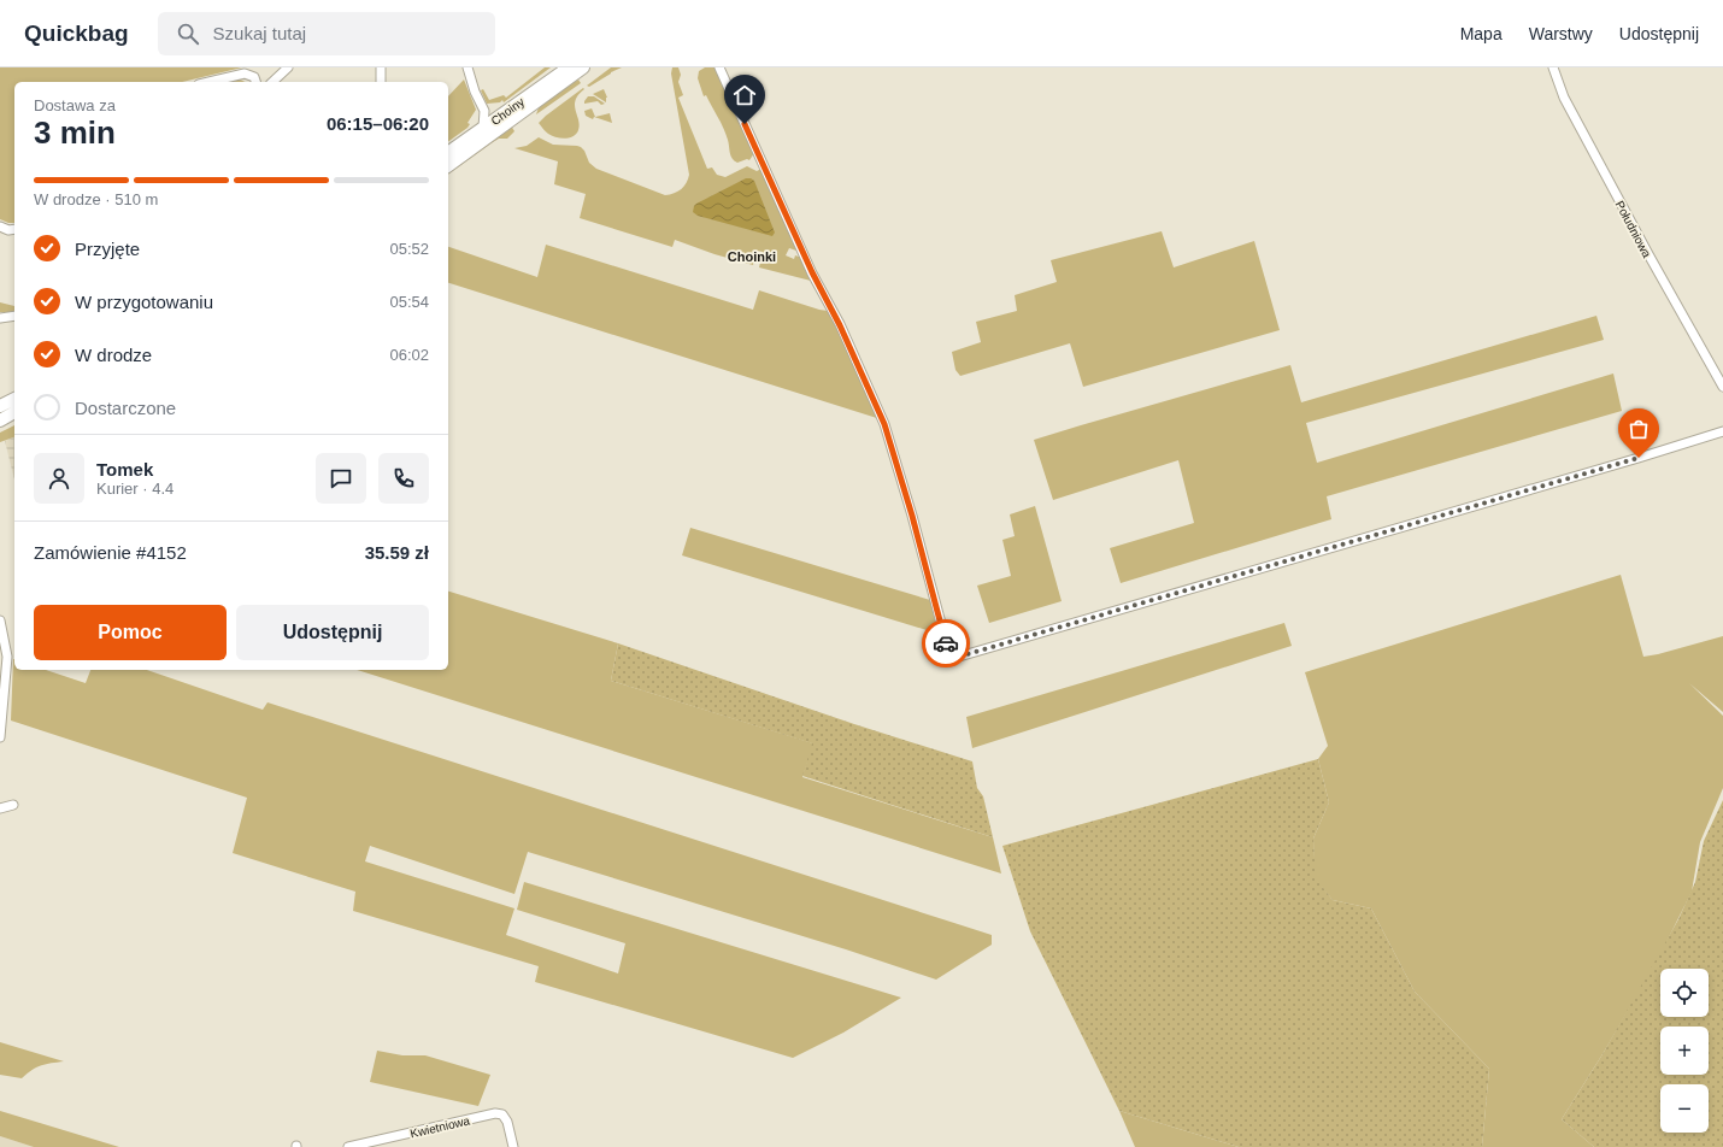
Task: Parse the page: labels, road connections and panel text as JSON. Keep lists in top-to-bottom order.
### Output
{
  "streets": {
    "street": ["Choiny", "Południowa", "Kwietniowa"]
  },
  "districts": ["Choinki"],
  "page": {
    "header": "Quickbag",
    "search": "Szukaj tutaj",
    "nav": ["Mapa", "Warstwy", "Udostępnij"],
    "heading": ["3 min", "Dostawa za", "06:15–06:20"],
    "panel": [
      "Tomek",
      "Kurier · 4.4",
      "Zamówienie #4152",
      "35.59 zł"
    ],
    "bar": "W drodze · 510 m",
    "list": [
      ["Przyjęte", "05:52"],
      ["W przygotowaniu", "05:54"],
      ["W drodze", "06:02"],
      "Dostarczone"
    ],
    "buttons": ["Pomoc", "Udostępnij"],
    "map_buttons": ["+", "−"]
  }
}
